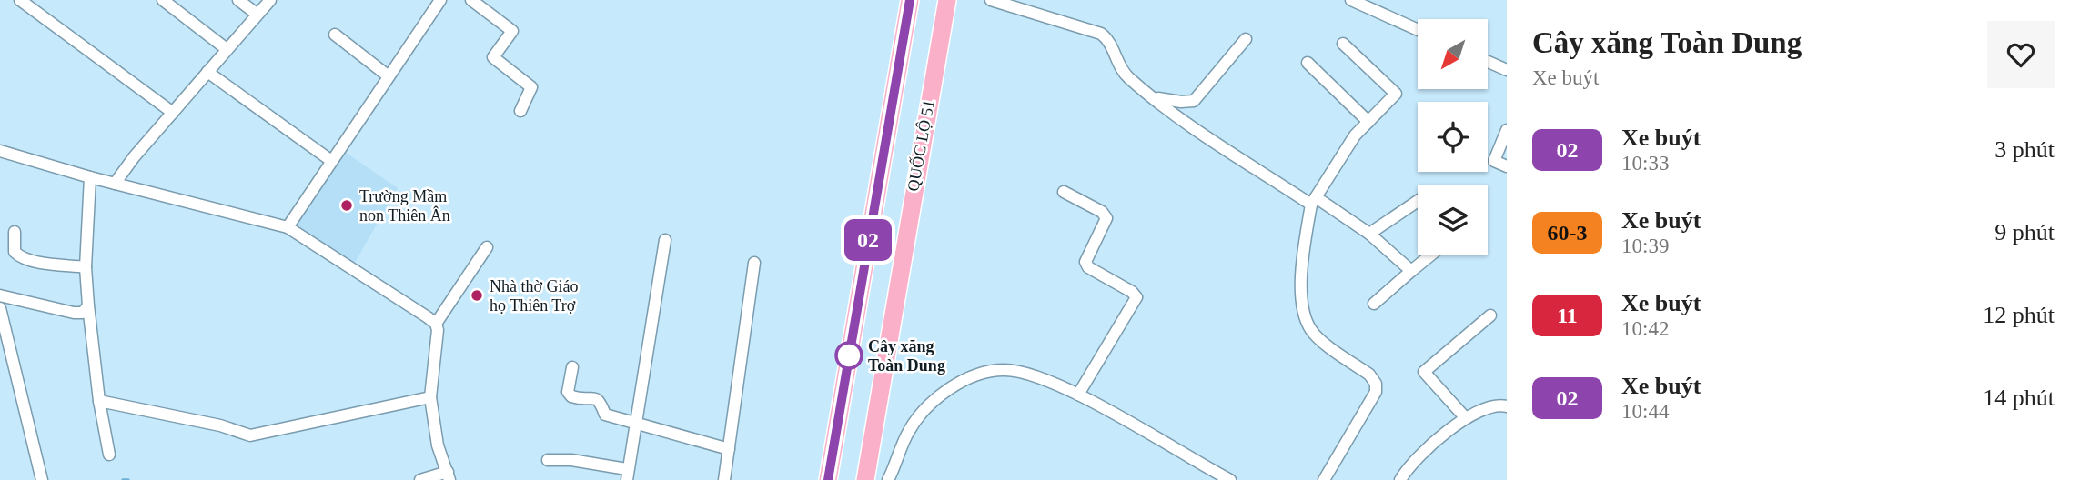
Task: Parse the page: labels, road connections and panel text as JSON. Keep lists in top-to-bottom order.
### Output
{
  "streets": {
    "highway": ["QUỐC LỘ 51"]
  },
  "places": ["Trường Mầm non Thiên Ân", "Nhà thờ Giáo họ Thiên Trợ", "Cây xăng Toàn Dung"],
  "lines": ["bus line 02"],
  "north": "bottom left",
  "page": {
    "on_map": "02",
    "heading": ["Cây xăng Toàn Dung", "Xe buýt"],
    "list": [
      {
        "mark": "02",
        "name": "Xe buýt",
        "note": "10:33",
        "value": "3 phút"
      },
      {
        "mark": "60-3",
        "name": "Xe buýt",
        "note": "10:39",
        "value": "9 phút"
      },
      {
        "mark": "11",
        "name": "Xe buýt",
        "note": "10:42",
        "value": "12 phút"
      },
      {
        "mark": "02",
        "name": "Xe buýt",
        "note": "10:44",
        "value": "14 phút"
      }
    ]
  }
}
